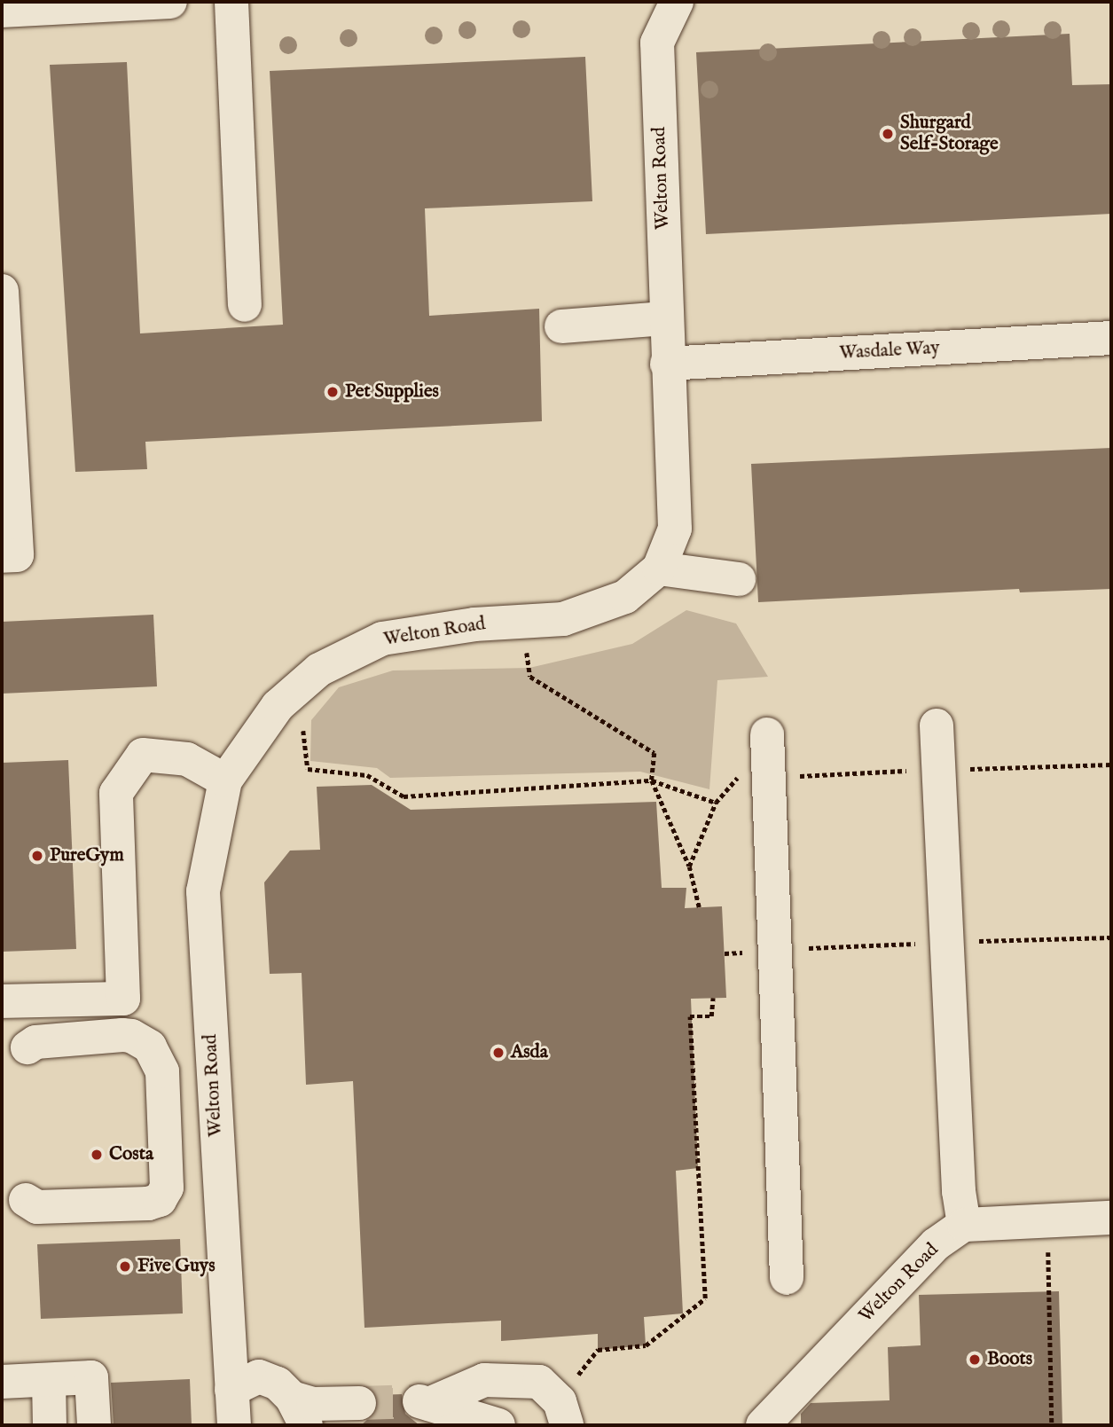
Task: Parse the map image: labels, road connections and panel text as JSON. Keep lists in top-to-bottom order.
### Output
{
  "streets": {
    "street": ["Welton Road", "Wasdale Way"]
  },
  "crossings": [
    ["Welton Road", "Wasdale Way"]
  ],
  "places": [
    "Shurgard Self-Storage",
    "Pet Supplies",
    "PureGym",
    "Asda",
    "Costa",
    "Five Guys",
    "Boots"
  ]
}
